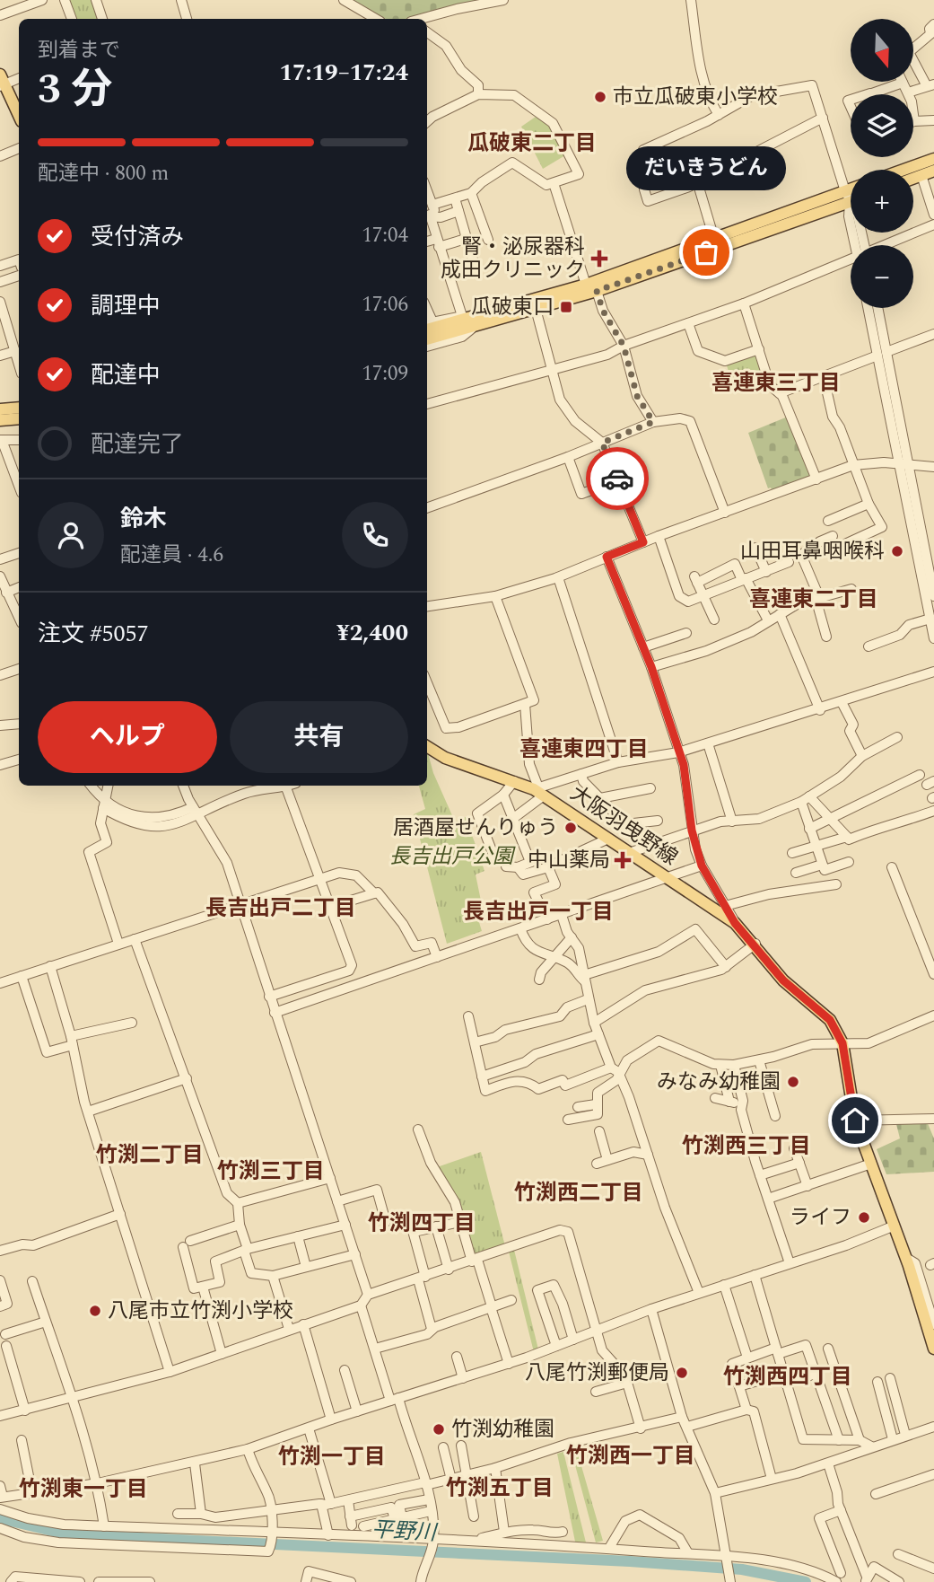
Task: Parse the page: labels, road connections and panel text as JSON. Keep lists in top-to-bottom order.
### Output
{
  "streets": {
    "main road": ["大阪羽曳野線"]
  },
  "districts": [
    "瓜破東二丁目",
    "喜連東三丁目",
    "喜連東二丁目",
    "喜連東四丁目",
    "長吉出戸二丁目",
    "長吉出戸一丁目",
    "竹渕西三丁目",
    "竹渕二丁目",
    "竹渕三丁目",
    "竹渕西二丁目",
    "竹渕四丁目",
    "竹渕西四丁目",
    "竹渕西一丁目",
    "竹渕一丁目",
    "竹渕五丁目",
    "竹渕東一丁目"
  ],
  "water": ["平野川"],
  "parks": ["長吉出戸公園"],
  "places": {
    "other": [
      "市立瓜破東小学校",
      "だいきうどん",
      "山田耳鼻咽喉科",
      "居酒屋せんりゅう",
      "みなみ幼稚園",
      "ライフ",
      "八尾市立竹渕小学校",
      "八尾竹渕郵便局",
      "竹渕幼稚園"
    ],
    "health": ["腎・泌尿器科 成田クリニック", "中山薬局"],
    "transit": ["瓜破東口"]
  },
  "north": "bottom",
  "page": {
    "map_buttons": ["+", "−"],
    "heading": ["3 分", "到着まで", "17:19–17:24"],
    "panel": [
      "鈴木",
      "配達員 · 4.6",
      "注文 #5057",
      "¥2,400"
    ],
    "bar": "配達中 · 800 m",
    "bubble": "だいきうどん",
    "list": [
      ["受付済み", "17:04"],
      ["調理中", "17:06"],
      ["配達中", "17:09"],
      "配達完了"
    ],
    "buttons": ["ヘルプ", "共有"]
  }
}
